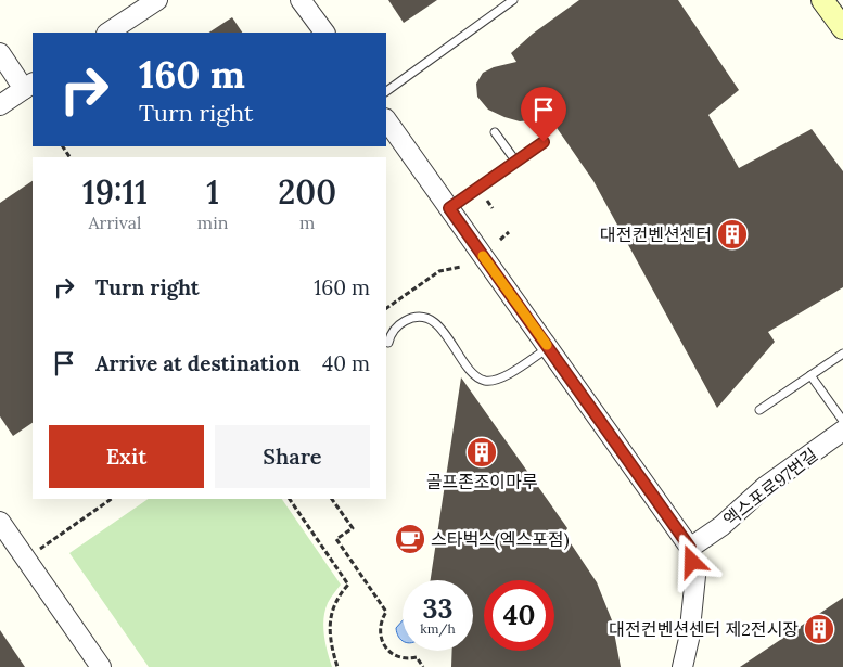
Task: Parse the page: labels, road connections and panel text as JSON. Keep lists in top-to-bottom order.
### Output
{
  "streets": {
    "street": ["엑스포로97번길"]
  },
  "places": {
    "building": ["대전컨벤션센터", "골프존조이마루", "대전컨벤션센터 제2전시장"],
    "cafe": ["스타벅스(엑스포점)"]
  },
  "page": {
    "turn": ["160 m", "Turn right"],
    "eta": [
      "19:11",
      "Arrival",
      "1",
      "min",
      "200",
      "m"
    ],
    "list": [
      {
        "name": "Turn right",
        "value": "160 m"
      },
      {
        "name": "Arrive at destination",
        "value": "40 m"
      }
    ],
    "buttons": ["Exit", "Share"],
    "speed": "33 km/h",
    "limit": "40"
  }
}
